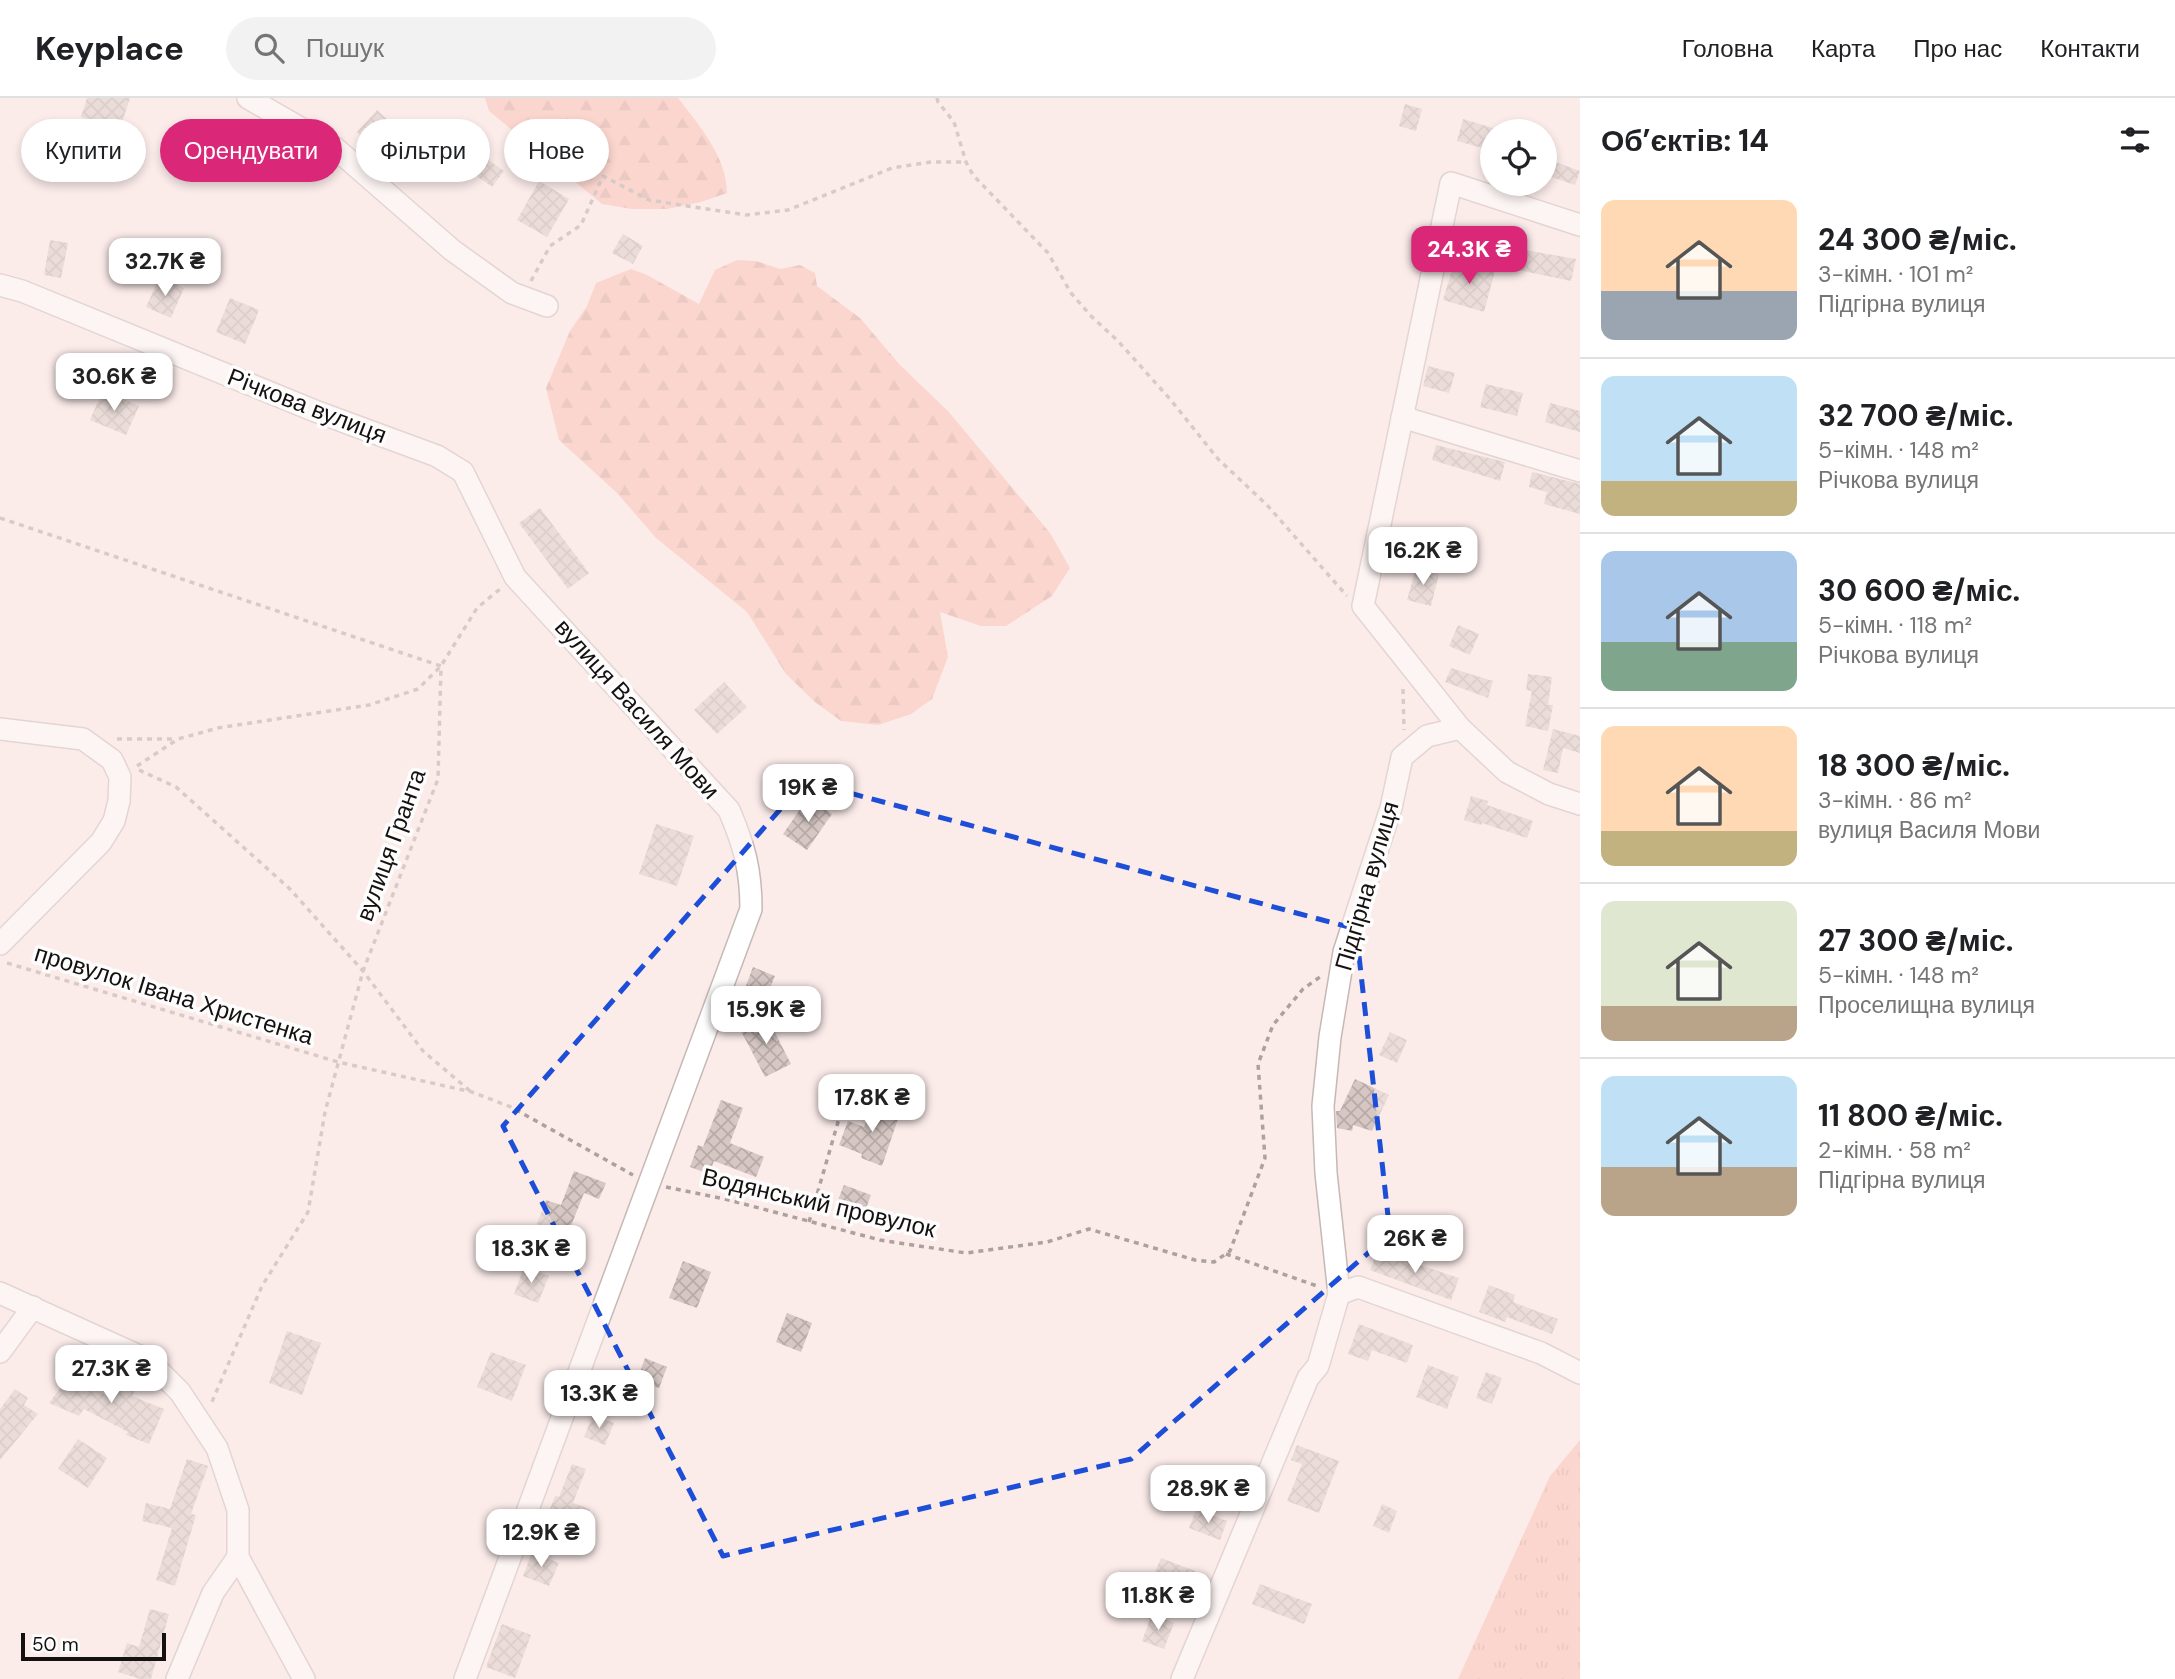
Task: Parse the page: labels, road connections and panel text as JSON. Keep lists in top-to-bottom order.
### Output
{
  "streets": {
    "street": ["Річкова вулиця", "вулиця Василя Мови", "Підгірна вулиця"],
    "path": ["вулиця Гранта", "провулок Івана Христенка", "Водянський провулок"]
  },
  "crossings": [
    ["Річкова вулиця", "вулиця Василя Мови"],
    ["вулиця Василя Мови", "Водянський провулок"],
    ["вулиця Гранта", "провулок Івана Христенка"],
    ["вулиця Гранта", "Водянський провулок"],
    ["провулок Івана Христенка", "Водянський провулок"]
  ],
  "scale_bar": "50 m",
  "page": {
    "header": "Keyplace",
    "search": "Пошук",
    "nav": [
      "Головна",
      "Карта",
      "Про нас",
      "Контакти"
    ],
    "heading": "Об’єктів: 14",
    "chip": [
      "Купити",
      "Орендувати",
      "Фільтри",
      "Нове"
    ],
    "list": [
      {
        "name": "24 300 ₴/міс.",
        "note": "3-кімн. · 101 m² · Підгірна вулиця"
      },
      {
        "name": "32 700 ₴/міс.",
        "note": "5-кімн. · 148 m² · Річкова вулиця"
      },
      {
        "name": "30 600 ₴/міс.",
        "note": "5-кімн. · 118 m² · Річкова вулиця"
      },
      {
        "name": "18 300 ₴/міс.",
        "note": "3-кімн. · 86 m² · вулиця Василя Мови"
      },
      {
        "name": "27 300 ₴/міс.",
        "note": "5-кімн. · 148 m² · Проселищна вулиця"
      },
      {
        "name": "11 800 ₴/міс.",
        "note": "2-кімн. · 58 m² · Підгірна вулиця"
      }
    ],
    "price": [
      "24.3K ₴",
      "32.7K ₴",
      "30.6K ₴",
      "16.2K ₴",
      "19K ₴",
      "15.9K ₴",
      "17.8K ₴",
      "26K ₴",
      "18.3K ₴",
      "27.3K ₴",
      "13.3K ₴",
      "28.9K ₴",
      "12.9K ₴",
      "11.8K ₴"
    ],
    "scale": "50 m"
  }
}
